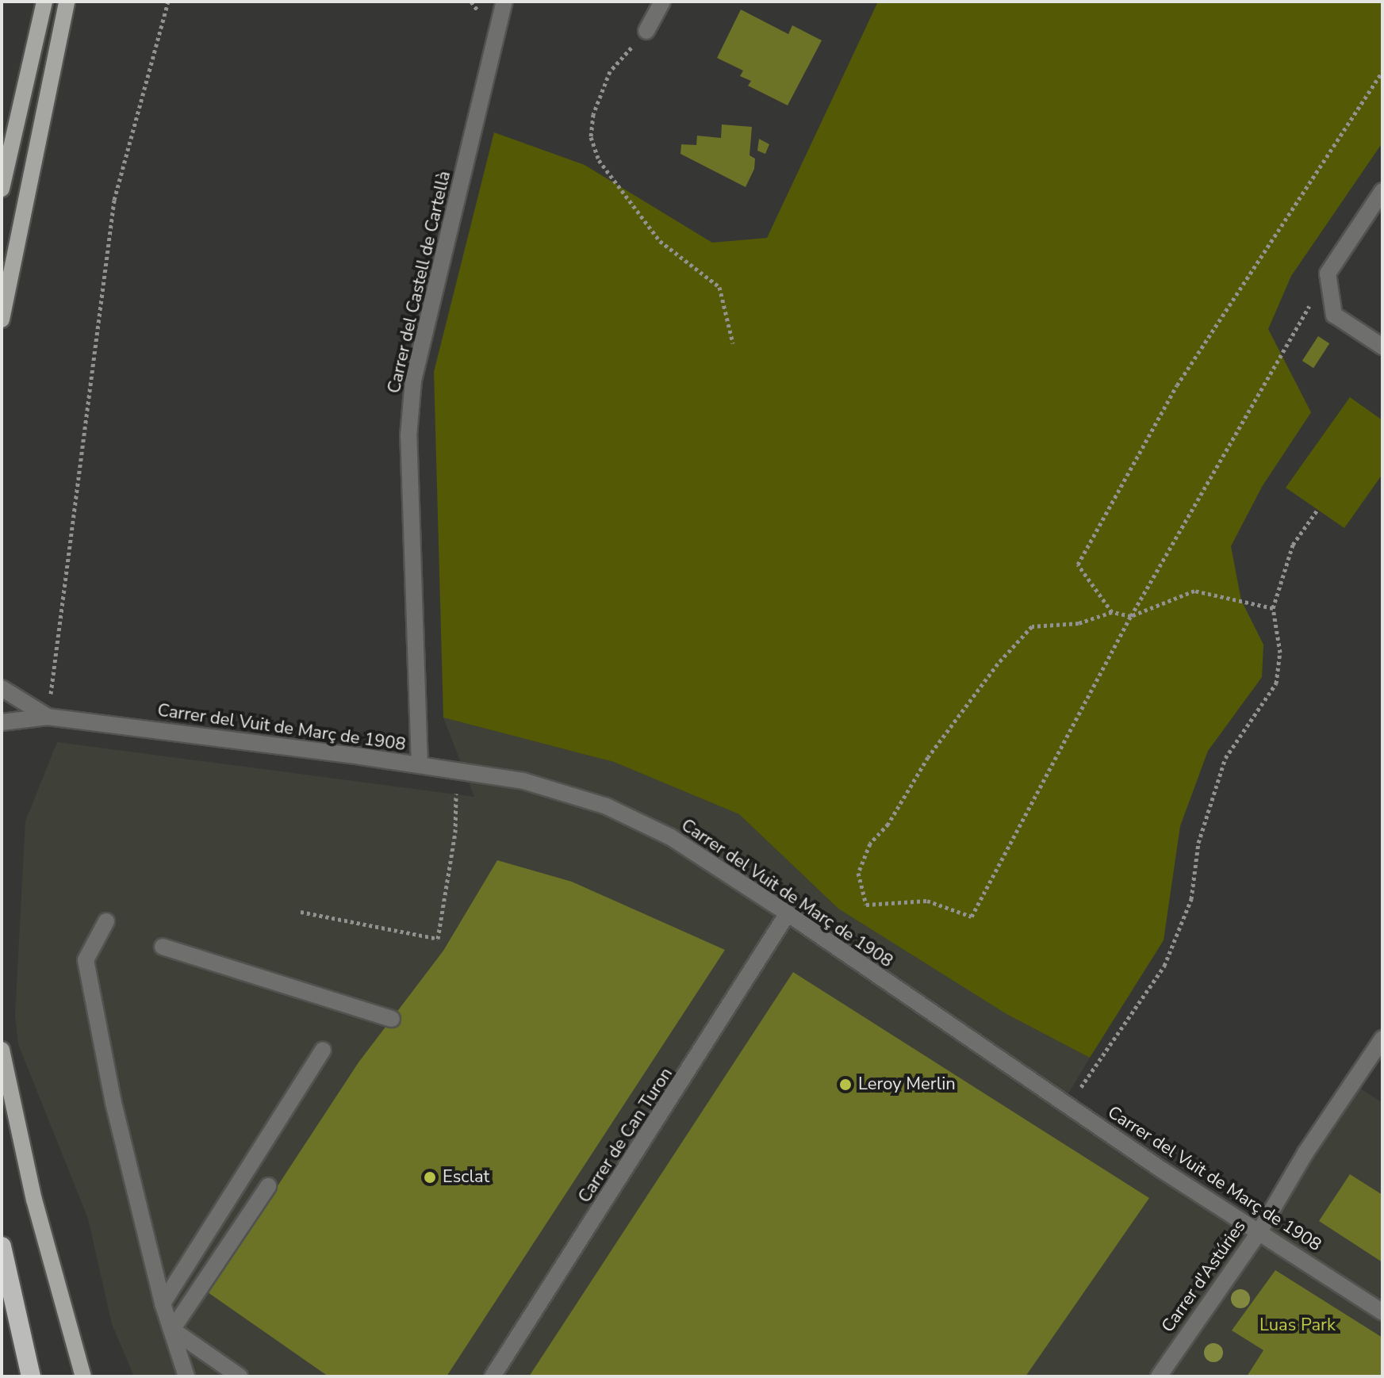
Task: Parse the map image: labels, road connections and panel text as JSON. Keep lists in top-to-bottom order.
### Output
{
  "streets": {
    "street": [
      "Carrer del Castell de Cartellà",
      "Carrer del Vuit de Març de 1908",
      "Carrer de Can Turon",
      "Carrer d'Astúries"
    ]
  },
  "crossings": [
    ["Carrer del Castell de Cartellà", "Carrer del Vuit de Març de 1908"],
    ["Carrer del Vuit de Març de 1908", "Carrer de Can Turon"],
    ["Carrer del Vuit de Març de 1908", "Carrer d'Astúries"]
  ],
  "parks": ["Luas Park"],
  "places": ["Leroy Merlin", "Esclat"]
}
